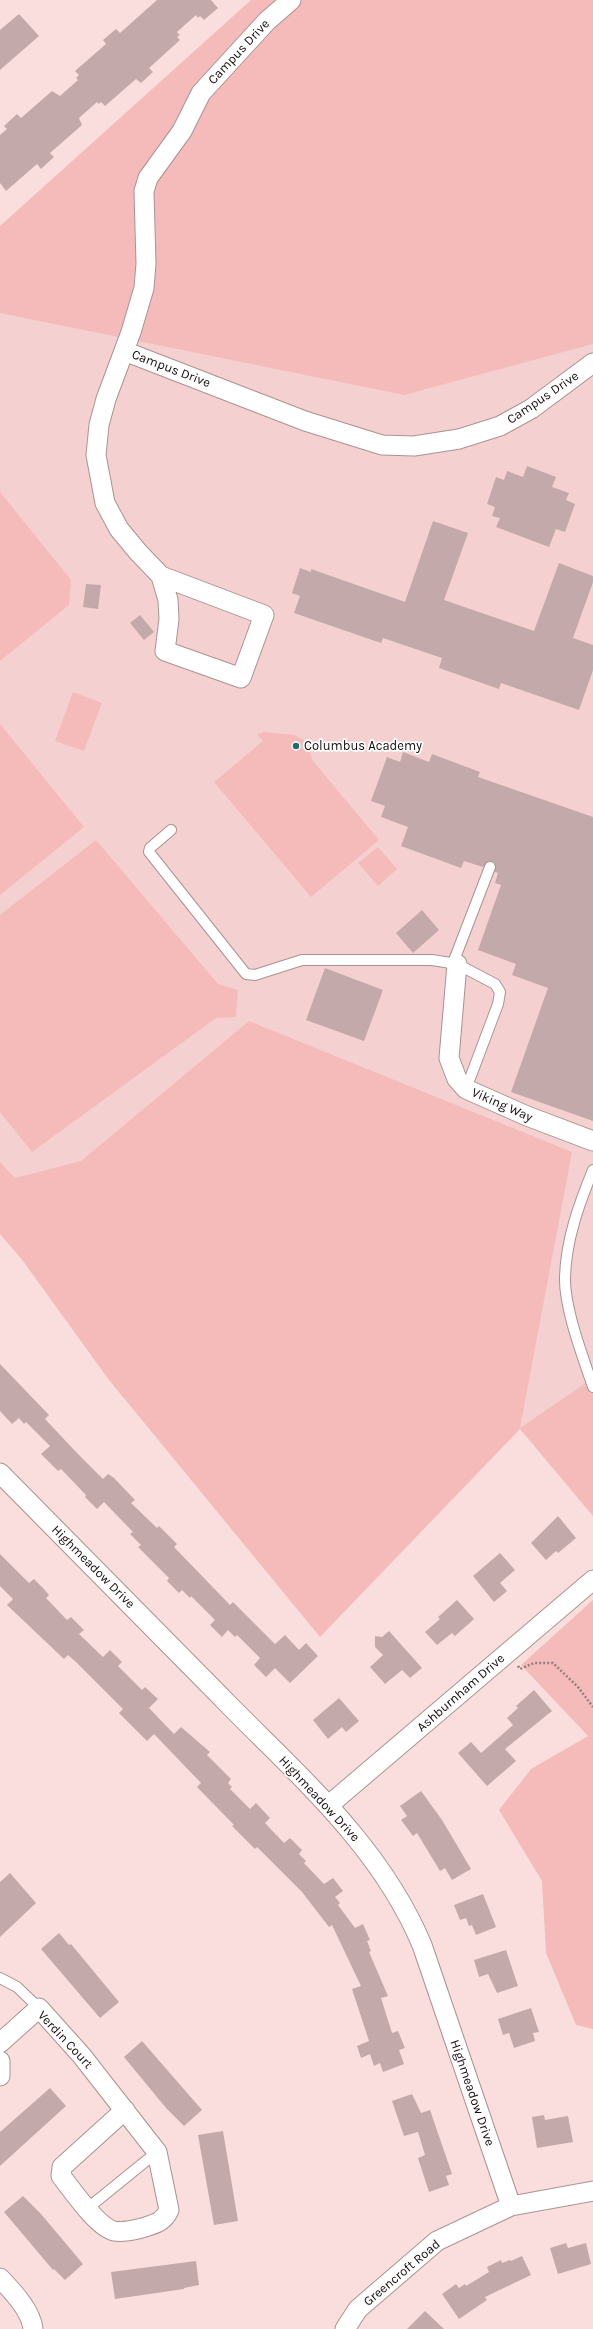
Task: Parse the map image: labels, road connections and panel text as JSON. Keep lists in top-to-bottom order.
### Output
{
  "streets": {
    "street": [
      "Campus Drive",
      "Viking Way",
      "Highmeadow Drive",
      "Ashburnham Drive",
      "Verdin Court",
      "Greencroft Road"
    ]
  },
  "crossings": [
    ["Highmeadow Drive", "Ashburnham Drive"],
    ["Highmeadow Drive", "Greencroft Road"]
  ],
  "places": ["Columbus Academy"]
}
